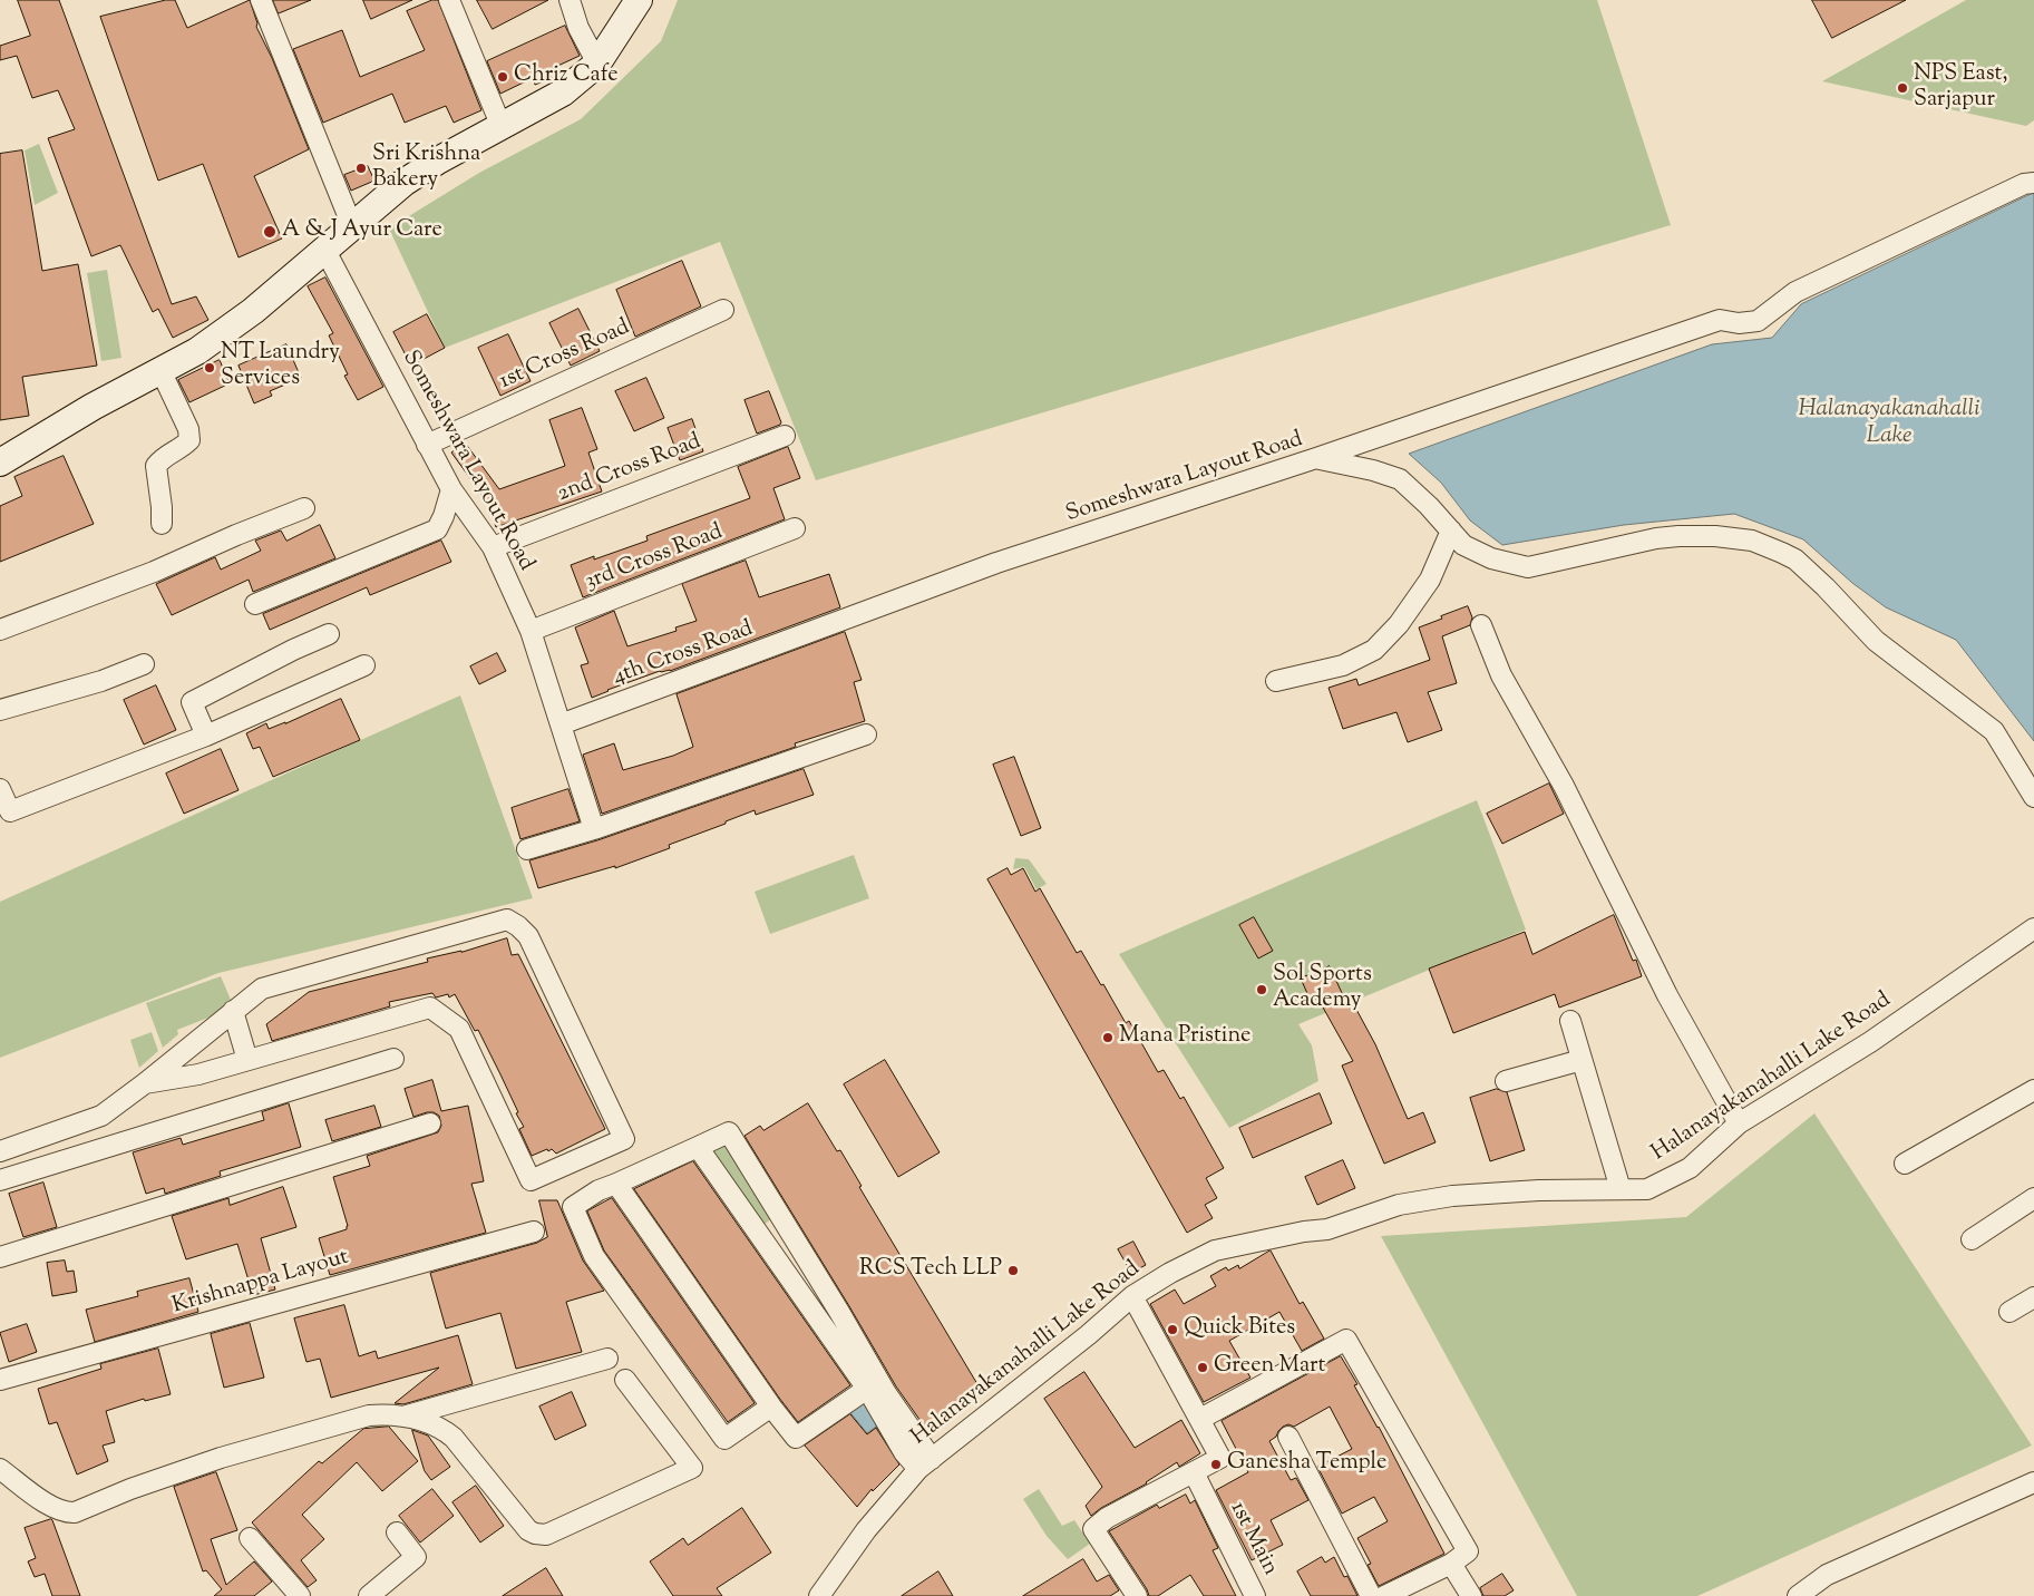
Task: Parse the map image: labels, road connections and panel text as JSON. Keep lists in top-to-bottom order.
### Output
{
  "streets": {
    "street": [
      "1st Cross Road",
      "Someshwara Layout Road",
      "2nd Cross Road",
      "3rd Cross Road",
      "4th Cross Road",
      "Halanayakanahalli Lake Road",
      "Krishnappa Layout",
      "1st Main"
    ]
  },
  "crossings": [
    ["1st Cross Road", "Someshwara Layout Road"],
    ["Someshwara Layout Road", "2nd Cross Road"],
    ["Someshwara Layout Road", "3rd Cross Road"],
    ["Someshwara Layout Road", "4th Cross Road"]
  ],
  "water": ["Halanayakanahalli Lake"],
  "places": [
    "Chriz Cafe",
    "NPS East, Sarjapur",
    "Sri Krishna Bakery",
    "A & J Ayur Care",
    "NT Laundry Services",
    "Sol Sports Academy",
    "Mana Pristine",
    "RCS Tech LLP",
    "Quick Bites",
    "Green Mart",
    "Ganesha Temple"
  ]
}
